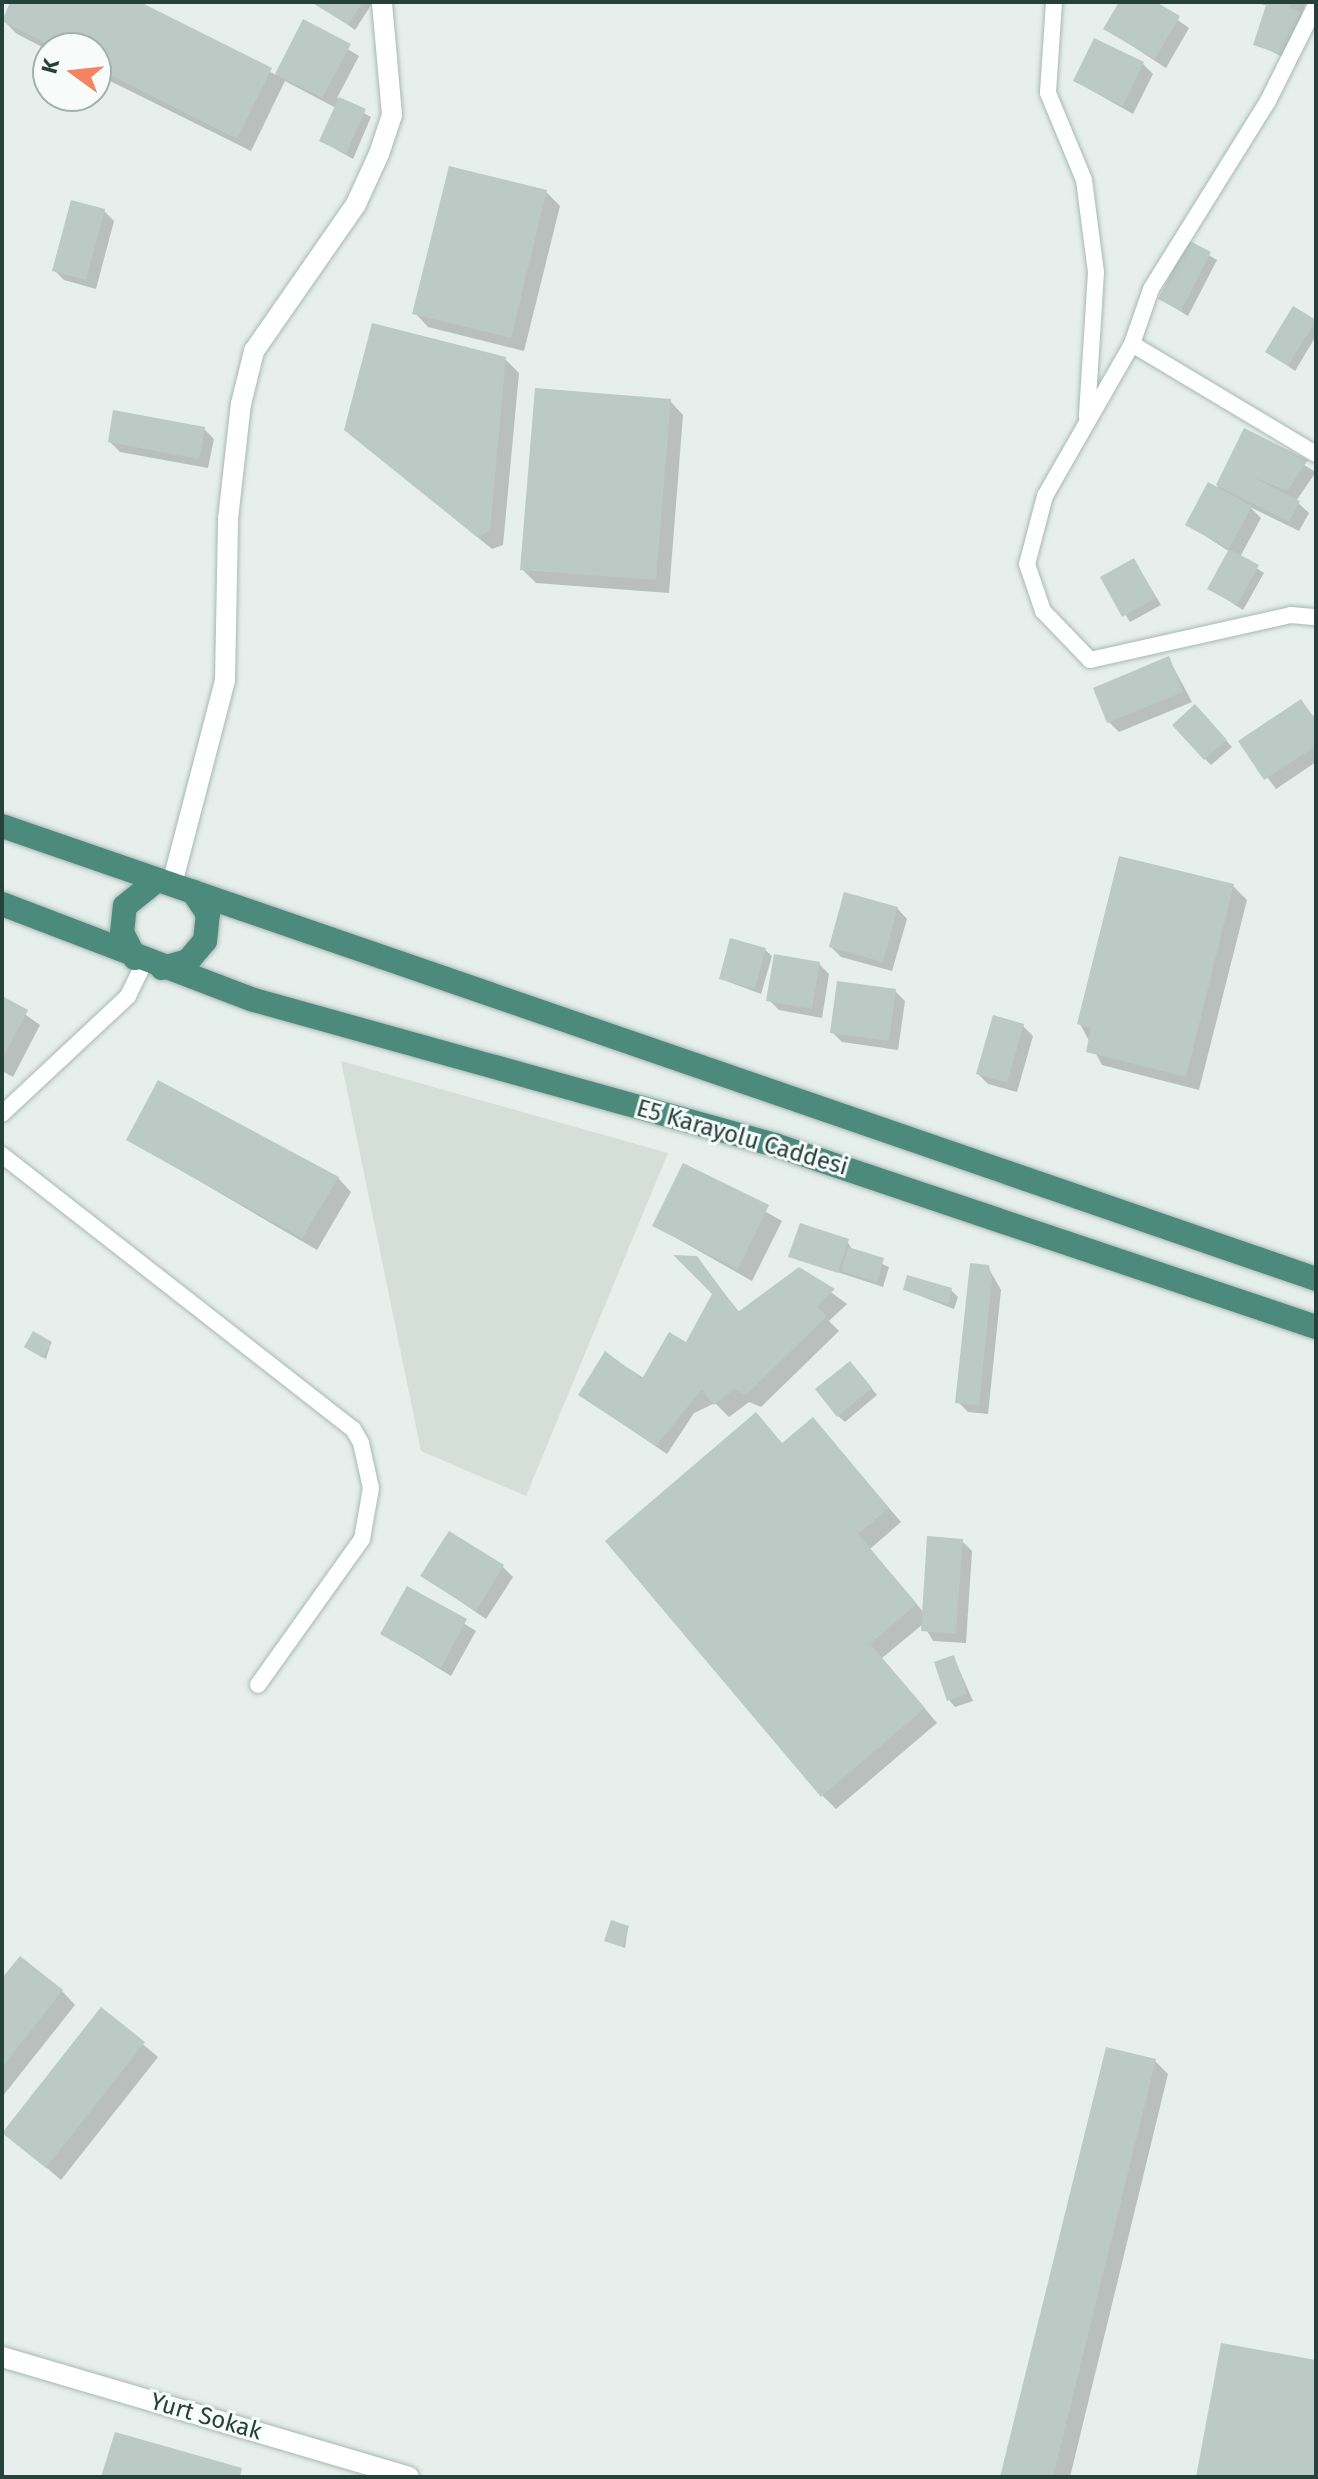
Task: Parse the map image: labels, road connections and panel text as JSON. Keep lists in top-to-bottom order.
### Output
{
  "streets": {
    "highway": ["E5 Karayolu Caddesi"],
    "street": ["Yurt Sokak"]
  },
  "north": "left"
}
